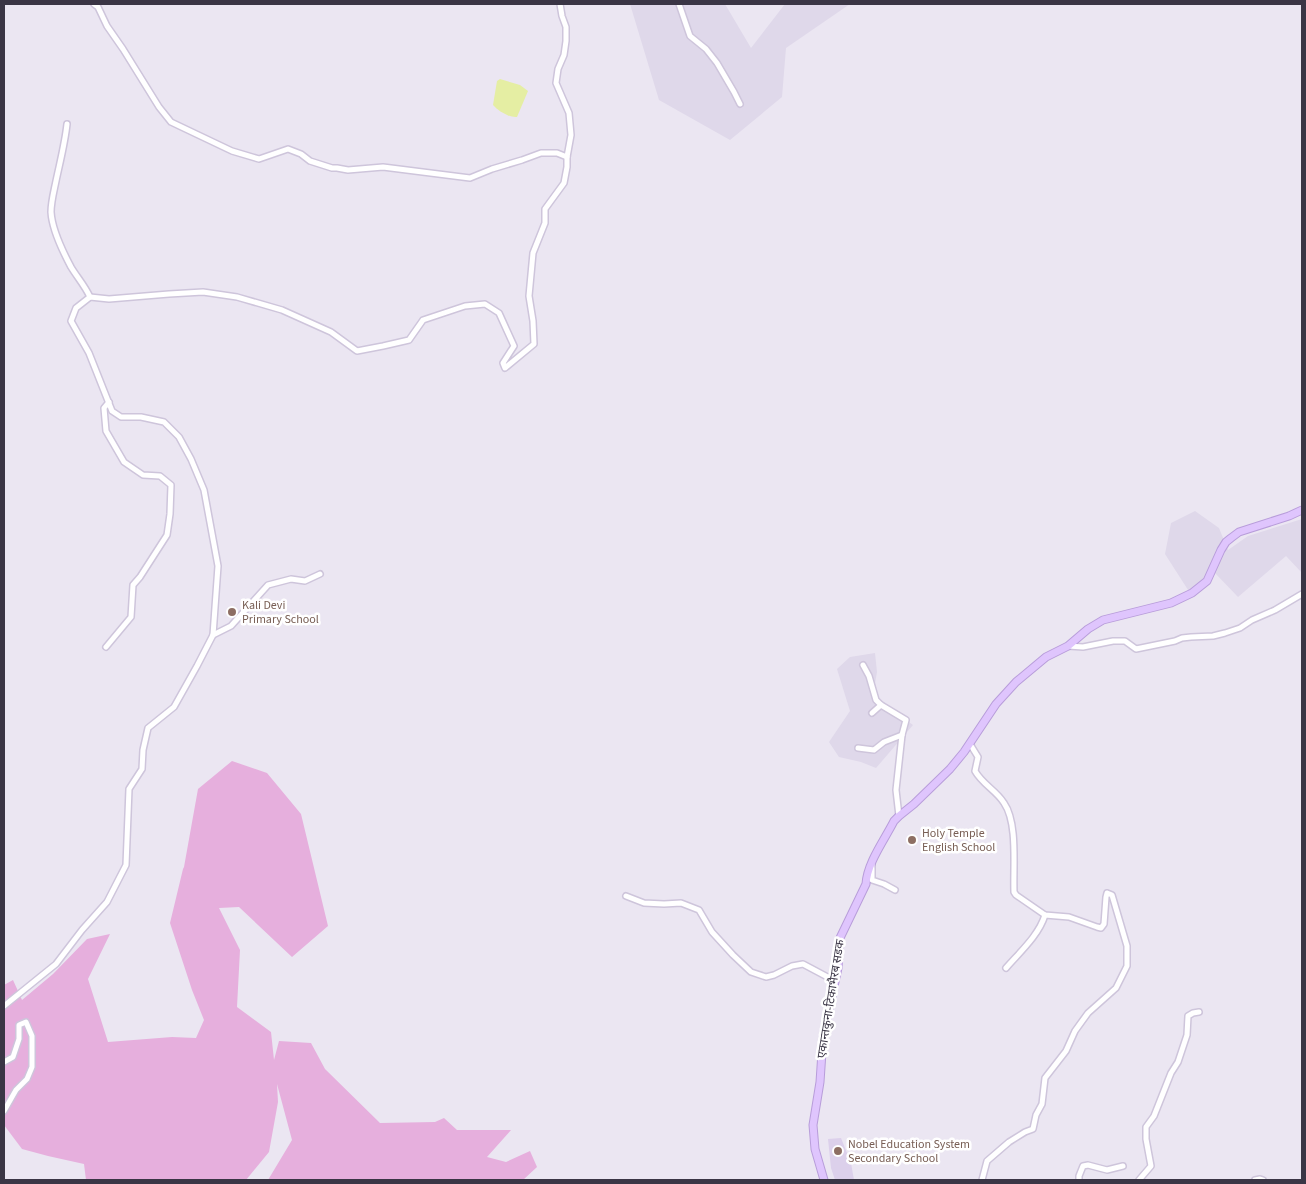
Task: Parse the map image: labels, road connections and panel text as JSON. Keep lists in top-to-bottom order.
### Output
{
  "streets": {
    "main road": ["एकान्तकुना-टिकाभैरब सडक"]
  },
  "places": ["Kali Devi Primary School", "Holy Temple English School", "Nobel Education System Secondary School"]
}
